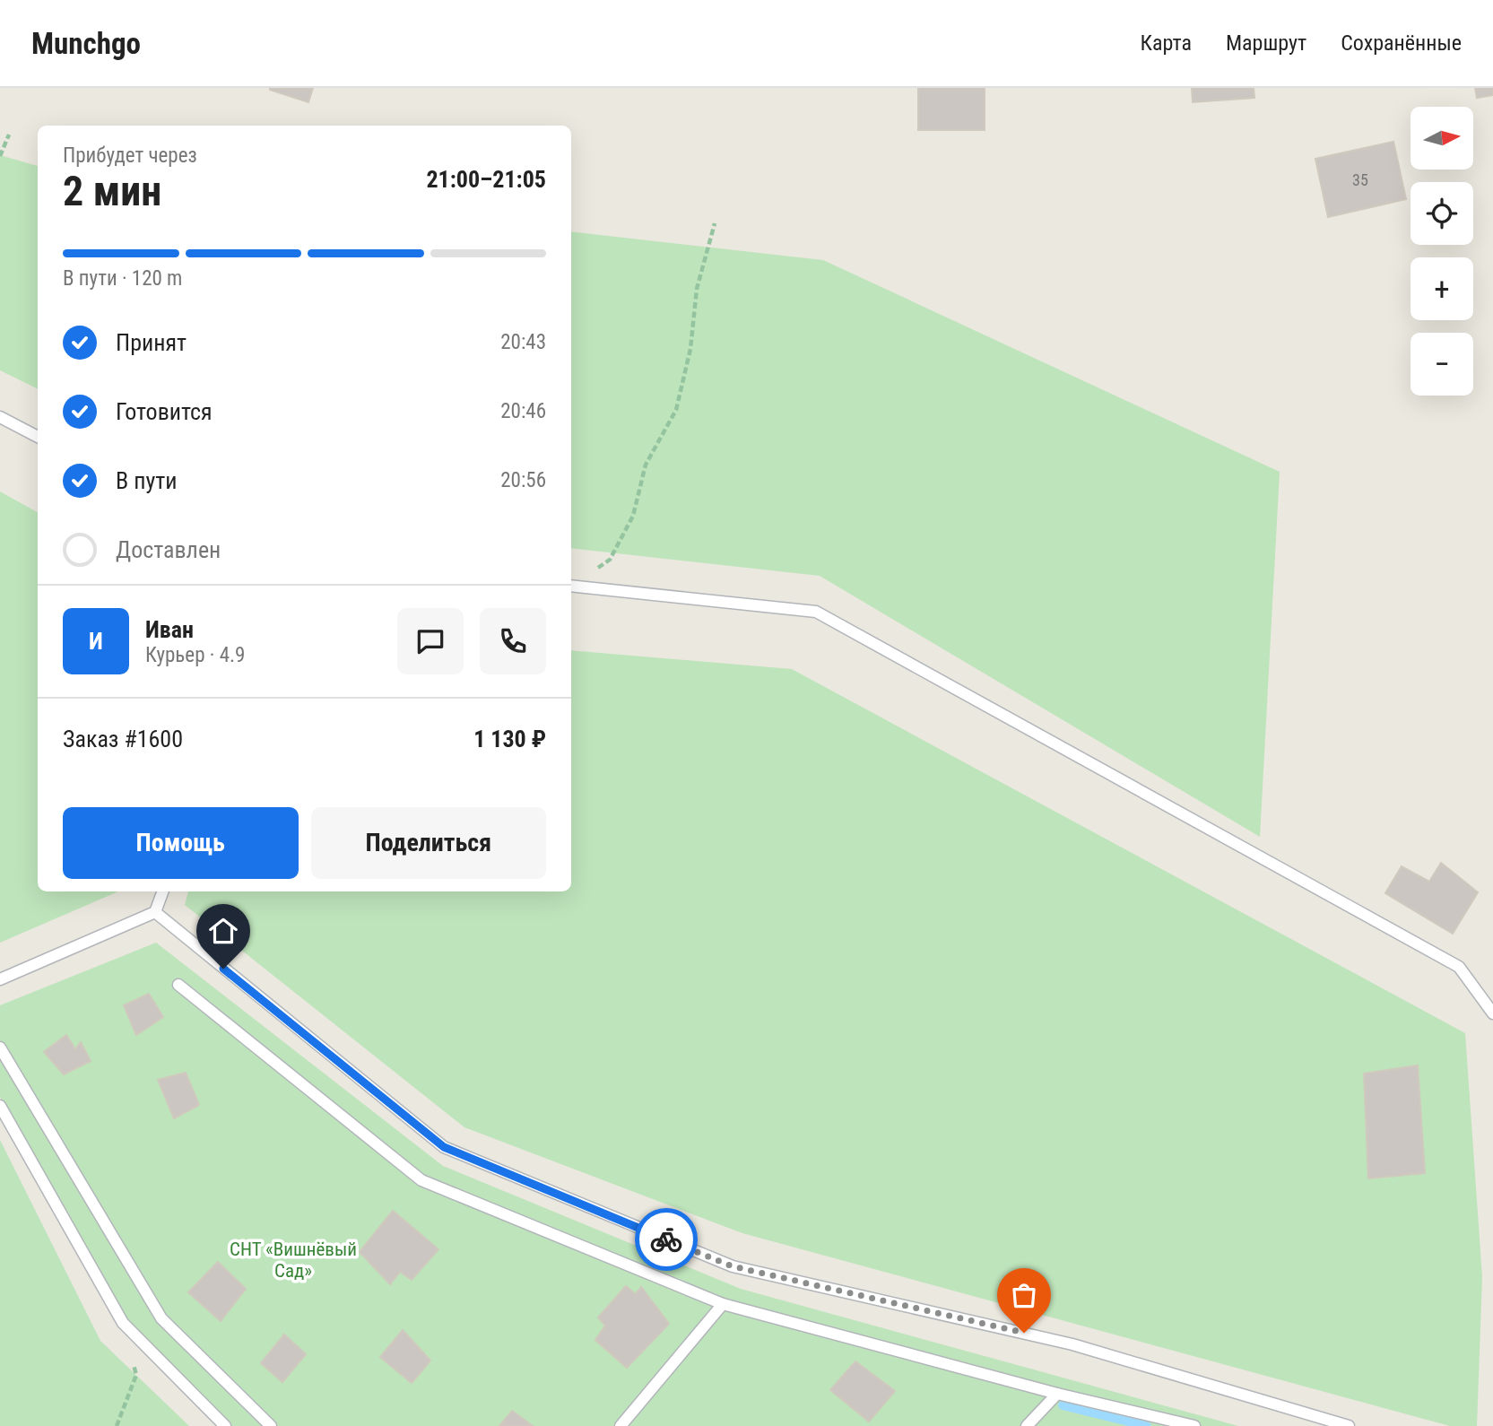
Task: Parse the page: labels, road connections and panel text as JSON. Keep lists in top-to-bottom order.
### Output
{
  "parks": ["СНТ «Вишнёвый Сад»"],
  "house_numbers": ["35"],
  "north": "right",
  "page": {
    "header": "Munchgo",
    "nav": ["Карта", "Маршрут", "Сохранённые"],
    "map_buttons": ["+", "−"],
    "heading": ["2 мин", "Прибудет через", "21:00–21:05"],
    "panel": [
      "Иван",
      "Курьер · 4.9",
      "Заказ #1600",
      "1 130 ₽"
    ],
    "bar": "В пути · 120 m",
    "list": [
      ["Принят", "20:43"],
      ["Готовится", "20:46"],
      ["В пути", "20:56"],
      "Доставлен"
    ],
    "round": "И",
    "buttons": ["Помощь", "Поделиться"]
  }
}
